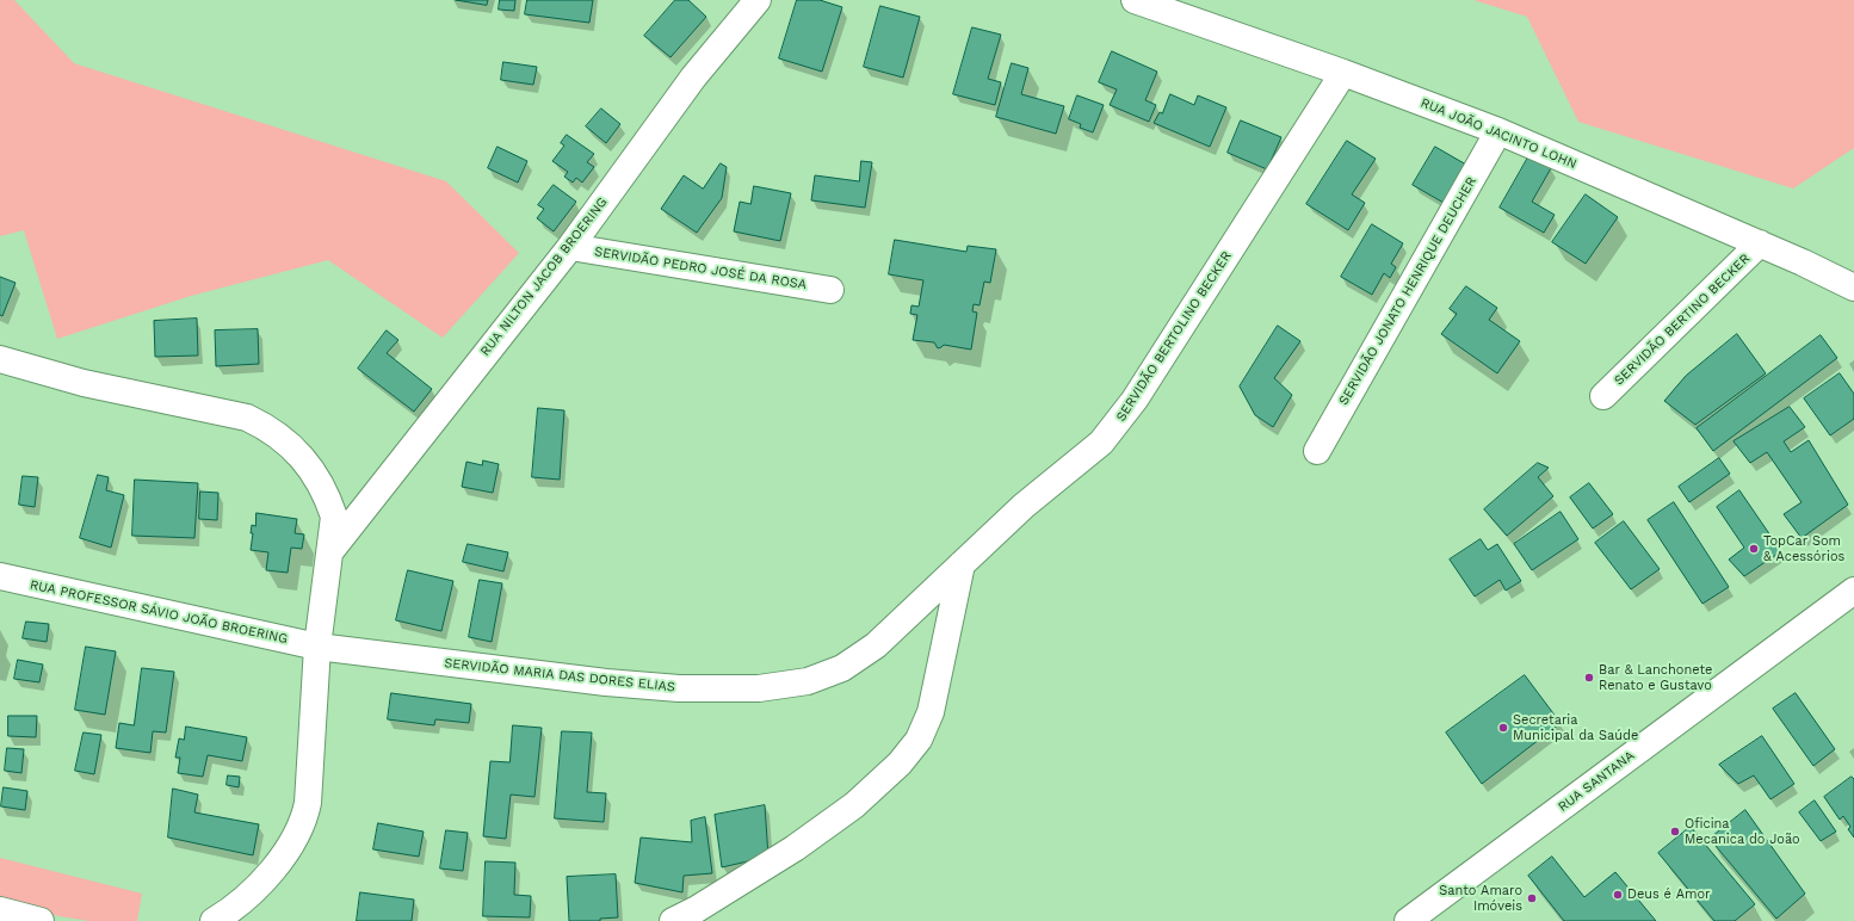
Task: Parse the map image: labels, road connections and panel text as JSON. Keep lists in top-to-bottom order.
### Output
{
  "streets": {
    "street": [
      "RUA JOÃO JACINTO LOHN",
      "SERVIDÃO PEDRO JOSÉ DA ROSA",
      "RUA NILTON JACOB BROERING",
      "SERVIDÃO JONATO HENRIQUE DEUCHER",
      "SERVIDÃO BERTINO BECKER",
      "SERVIDÃO BERTOLINO BECKER",
      "RUA PROFESSOR SÁVIO JOÃO BROERING",
      "SERVIDÃO MARIA DAS DORES ELIAS",
      "RUA SANTANA"
    ]
  },
  "crossings": [
    ["RUA JOÃO JACINTO LOHN", "SERVIDÃO JONATO HENRIQUE DEUCHER"],
    ["RUA JOÃO JACINTO LOHN", "SERVIDÃO BERTINO BECKER"],
    ["RUA JOÃO JACINTO LOHN", "SERVIDÃO BERTOLINO BECKER"],
    ["SERVIDÃO PEDRO JOSÉ DA ROSA", "RUA NILTON JACOB BROERING"],
    ["SERVIDÃO BERTOLINO BECKER", "SERVIDÃO MARIA DAS DORES ELIAS"],
    ["RUA PROFESSOR SÁVIO JOÃO BROERING", "SERVIDÃO MARIA DAS DORES ELIAS"]
  ],
  "places": [
    "TopCar Som & Acessórios",
    "Bar & Lanchonete Renato e Gustavo",
    "Secretaria Municipal da Saúde",
    "Oficina Mecanica do João",
    "Deus é Amor",
    "Santo Amaro Imóveis"
  ]
}
